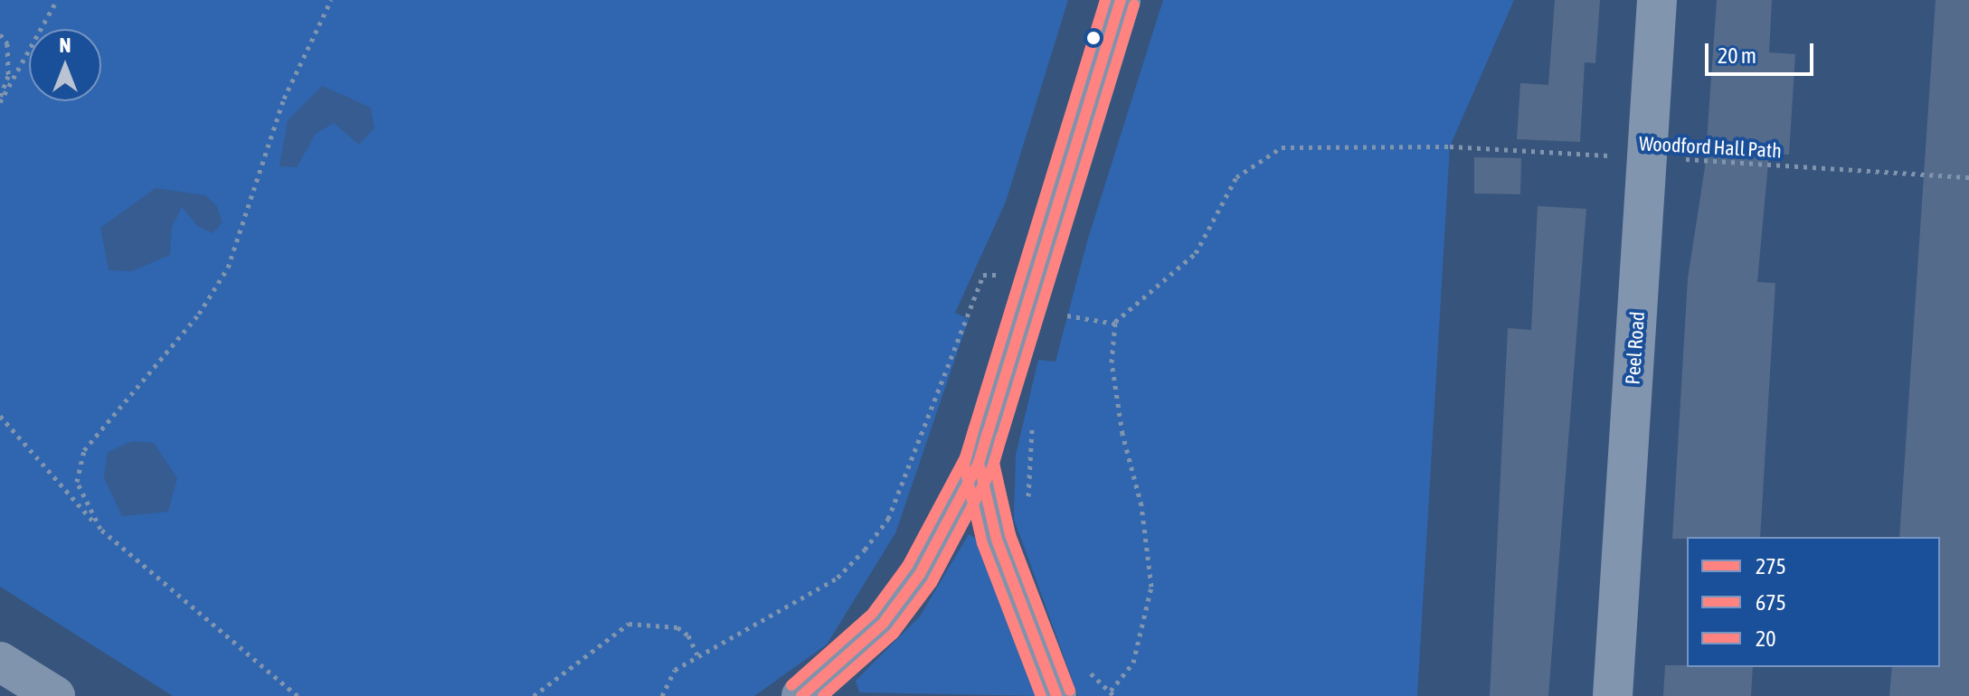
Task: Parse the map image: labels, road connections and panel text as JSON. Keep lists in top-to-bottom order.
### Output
{
  "streets": {
    "street": ["Peel Road"],
    "path": ["Woodford Hall Path"]
  },
  "crossings": [
    ["Woodford Hall Path", "Peel Road"]
  ],
  "lines": ["transit line 275", "transit line 20", "transit line 675"],
  "legend": ["275", "675", "20"],
  "scale_bar": "20 m",
  "north": "top"
}
